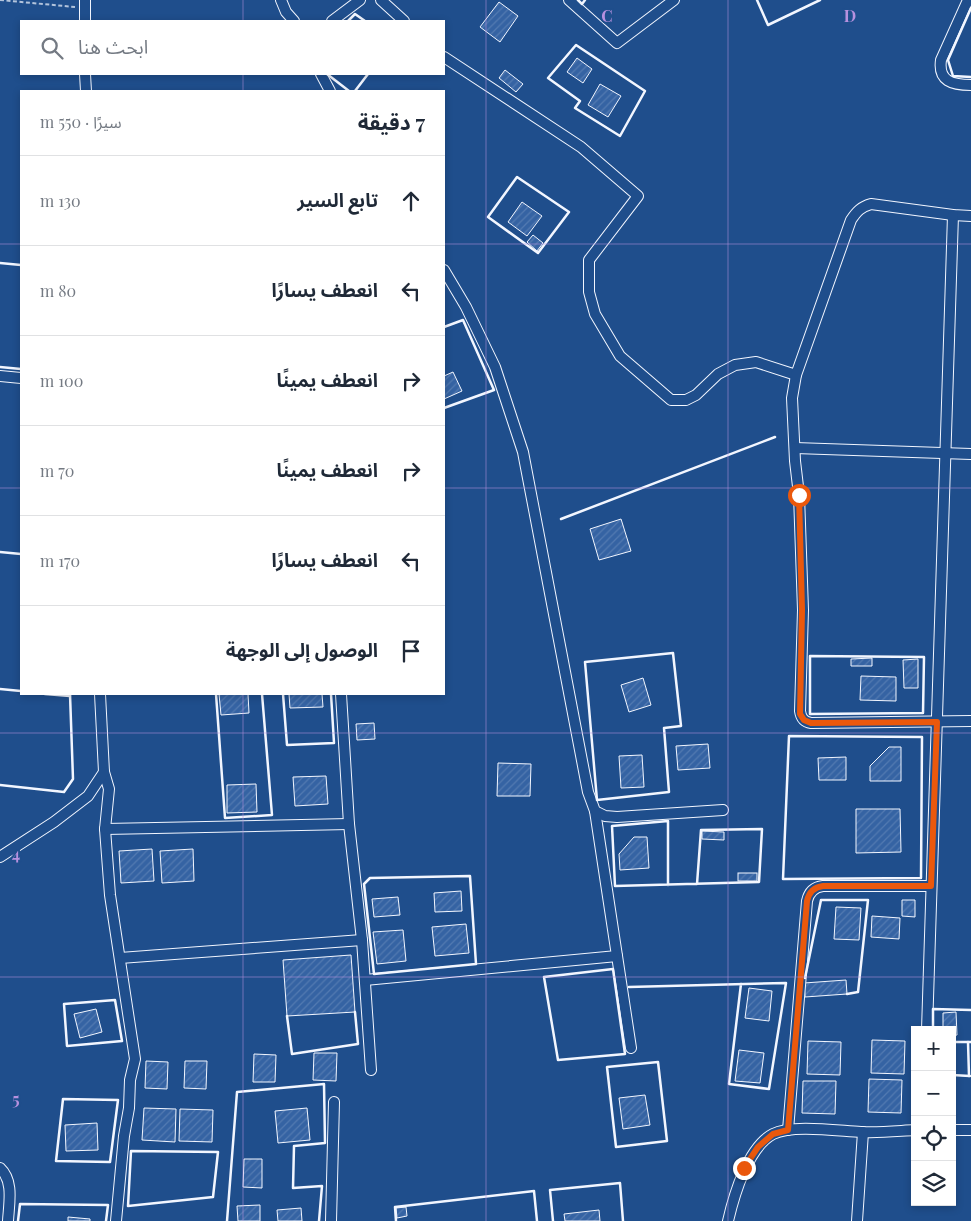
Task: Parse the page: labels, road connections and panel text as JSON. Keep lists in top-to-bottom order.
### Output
{
  "page": {
    "search": "ابحث هنا",
    "heading": ["7 دقيقة", "سيرًا · 550 m"],
    "list": [
      ["تابع السير", "130 m"],
      ["انعطف يسارًا", "80 m"],
      ["انعطف يمينًا", "100 m"],
      ["انعطف يمينًا", "70 m"],
      ["انعطف يسارًا", "170 m"],
      "الوصول إلى الوجهة"
    ],
    "map_buttons": ["+", "−"]
  },
  "grid": {
    "columns": ["C", "D"],
    "rows": ["4", "5"]
  }
}
